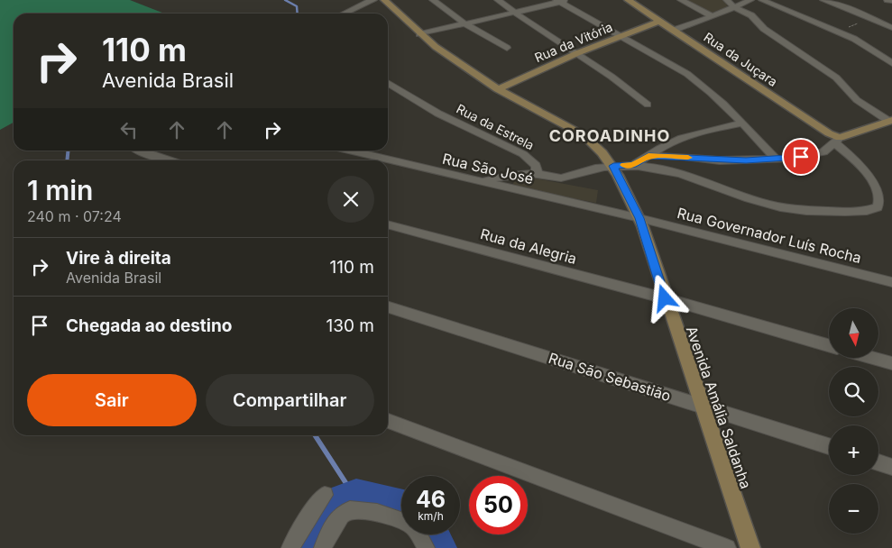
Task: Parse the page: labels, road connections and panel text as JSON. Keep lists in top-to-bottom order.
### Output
{
  "streets": {
    "main road": ["Rua da Vitória", "Rua da Juçara", "Avenida Amália Saldanha"],
    "street": [
      "Rua da Estrela",
      "Rua São José",
      "Rua Governador Luís Rocha",
      "Rua da Alegria",
      "Rua São Sebastião"
    ]
  },
  "crossings": [
    ["Rua da Vitória", "Rua da Juçara"],
    ["Rua da Vitória", "Avenida Amália Saldanha"],
    ["Rua da Estrela", "Rua São José"],
    ["Rua São José", "Rua Governador Luís Rocha"],
    ["Rua São José", "Avenida Amália Saldanha"],
    ["Rua Governador Luís Rocha", "Avenida Amália Saldanha"],
    ["Rua da Alegria", "Avenida Amália Saldanha"],
    ["Rua São Sebastião", "Avenida Amália Saldanha"]
  ],
  "districts": ["COROADINHO"],
  "north": "bottom",
  "page": {
    "turn": ["110 m", "Avenida Brasil"],
    "heading": ["1 min", "240 m · 07:24"],
    "list": [
      {
        "name": "Vire à direita",
        "note": "Avenida Brasil",
        "value": "110 m"
      },
      {
        "name": "Chegada ao destino",
        "value": "130 m"
      }
    ],
    "map_buttons": ["+", "−"],
    "buttons": ["Sair", "Compartilhar"],
    "speed": "46 km/h",
    "limit": "50"
  }
}
